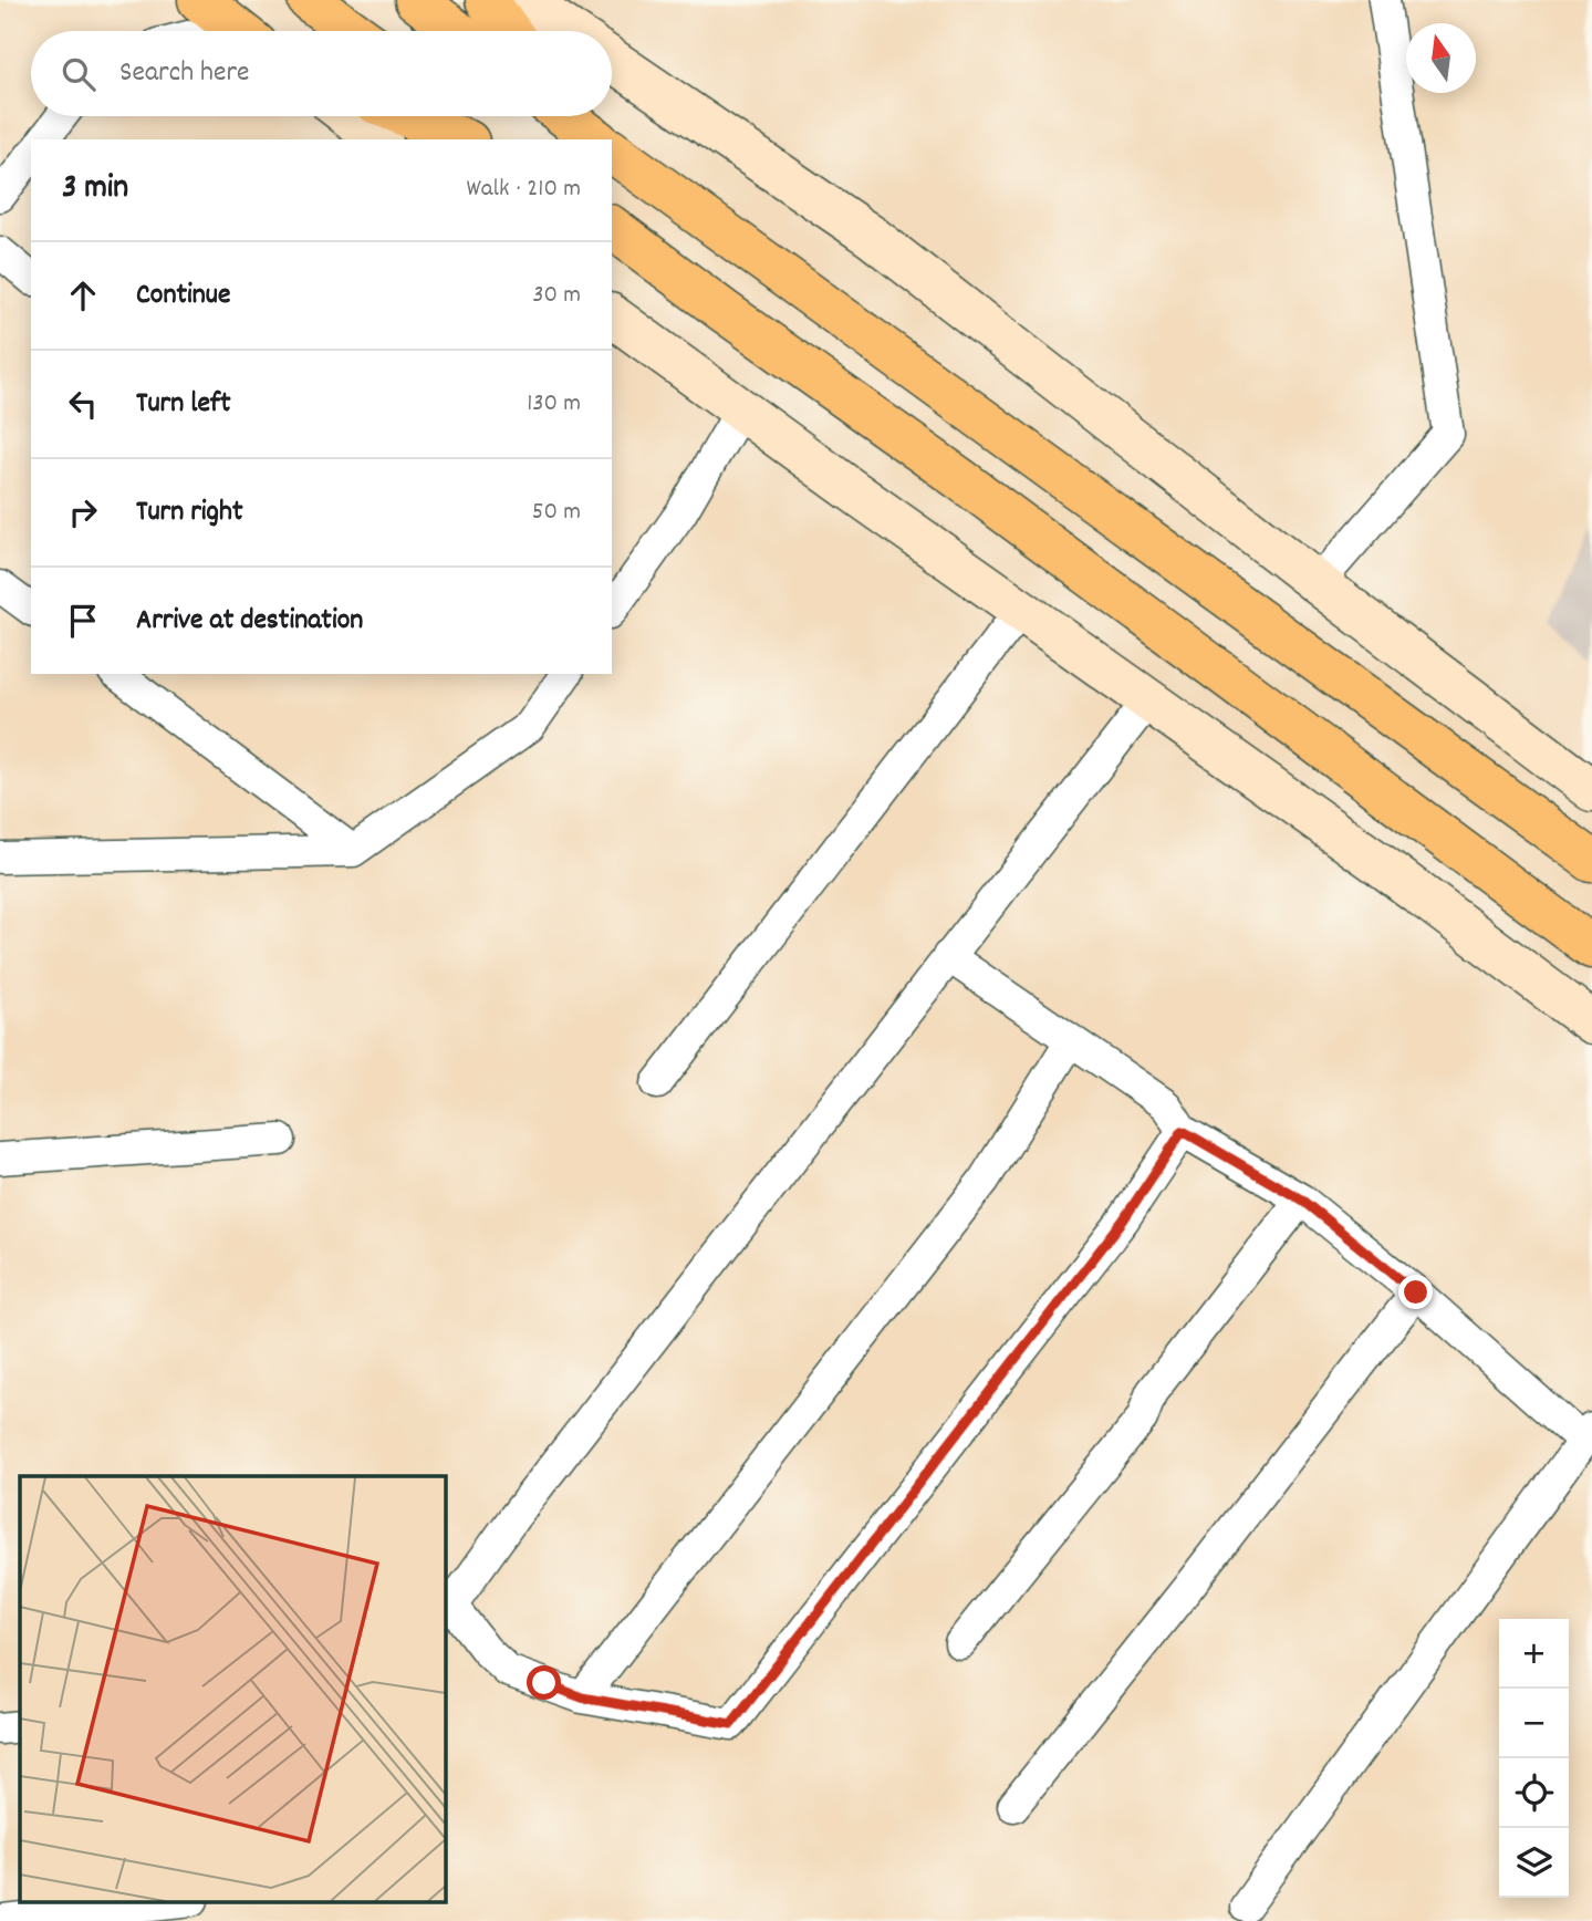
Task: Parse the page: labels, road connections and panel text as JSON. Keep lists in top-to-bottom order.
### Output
{
  "north": "top",
  "page": {
    "search": "Search here",
    "heading": ["3 min", "Walk · 210 m"],
    "list": [
      ["Continue", "30 m"],
      ["Turn left", "130 m"],
      ["Turn right", "50 m"],
      "Arrive at destination"
    ],
    "map_buttons": ["+", "−"]
  }
}
